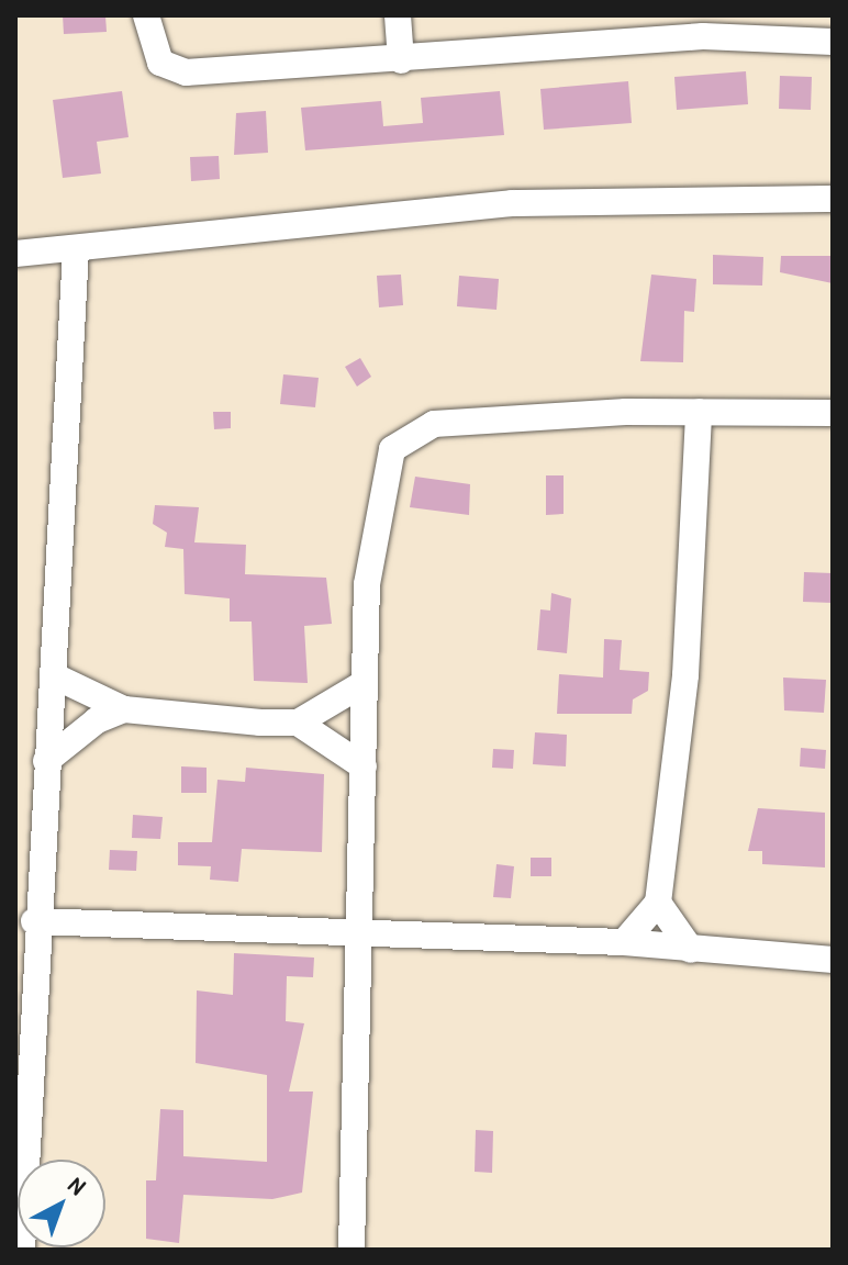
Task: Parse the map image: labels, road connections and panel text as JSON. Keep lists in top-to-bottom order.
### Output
{
  "north": "top right"
}
